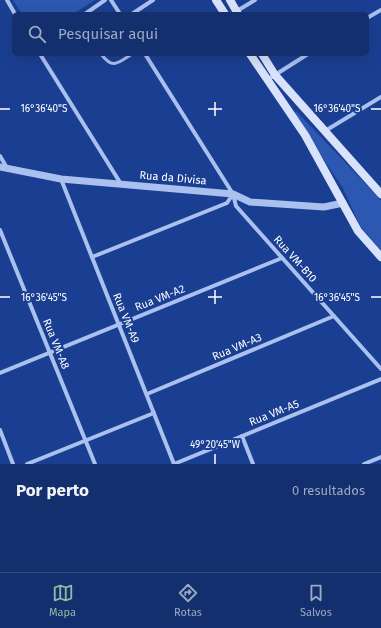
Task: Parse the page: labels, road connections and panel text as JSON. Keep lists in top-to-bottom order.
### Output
{
  "streets": {
    "street": [
      "Rua da Divisa",
      "Rua VM-B10",
      "Rua VM-A2",
      "Rua VM-A9",
      "Rua VM-A8",
      "Rua VM-A3",
      "Rua VM-A5"
    ]
  },
  "crossings": [
    ["Rua da Divisa", "Rua VM-B10"],
    ["Rua da Divisa", "Rua VM-A9"],
    ["Rua VM-B10", "Rua VM-A2"],
    ["Rua VM-B10", "Rua VM-A3"],
    ["Rua VM-A2", "Rua VM-A9"],
    ["Rua VM-A2", "Rua VM-A8"],
    ["Rua VM-A9", "Rua VM-A3"],
    ["Rua VM-A9", "Rua VM-A5"]
  ],
  "page": {
    "search": "Pesquisar aqui",
    "heading": ["Por perto", "0 resultados"],
    "nav": ["Mapa", "Rotas", "Salvos"]
  },
  "coordinates": ["16°36'40\"S", "16°36'45\"S", "49°20'45\"W"]
}
